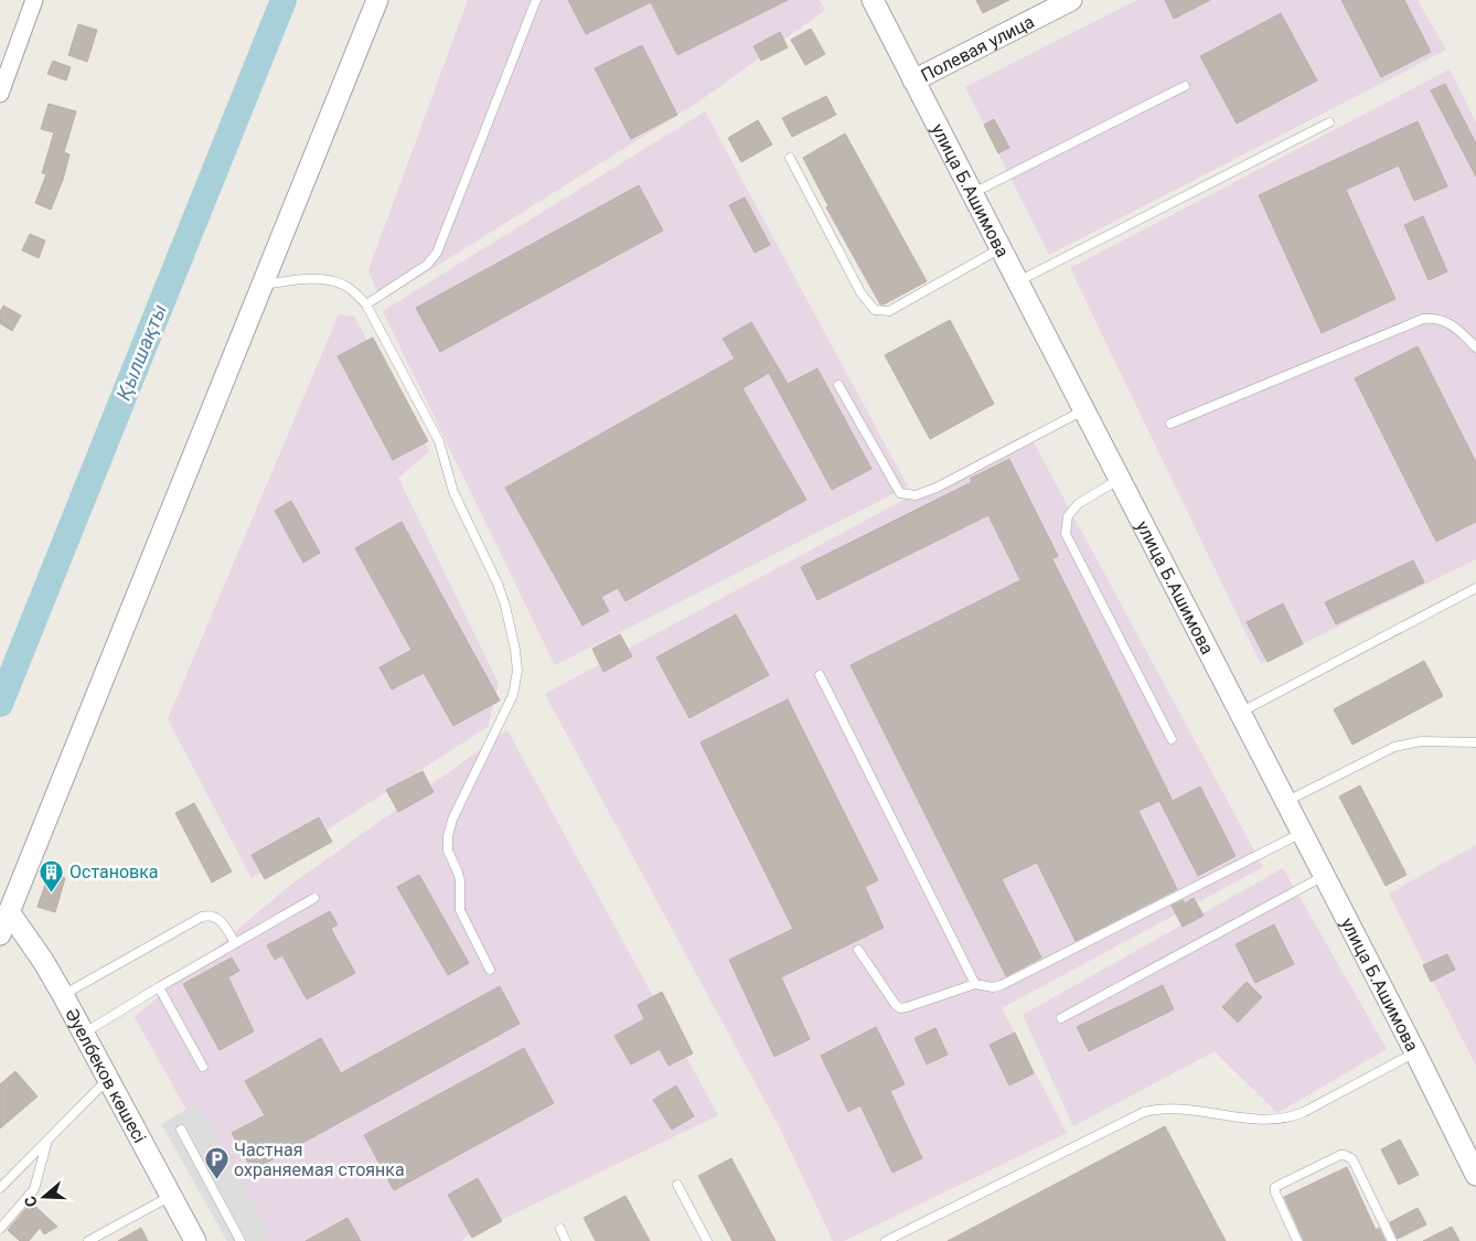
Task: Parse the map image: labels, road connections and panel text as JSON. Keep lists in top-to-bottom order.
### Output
{
  "streets": {
    "street": ["Полевая улица", "улица Б.Ашимова", "Әуелбеков көшесі"]
  },
  "crossings": [
    ["Полевая улица", "улица Б.Ашимова"]
  ],
  "water": ["Қылшақты"],
  "places": {
    "building": ["Остановка"],
    "parking": ["Частная охраняемая стоянка"]
  },
  "north": "left"
}
